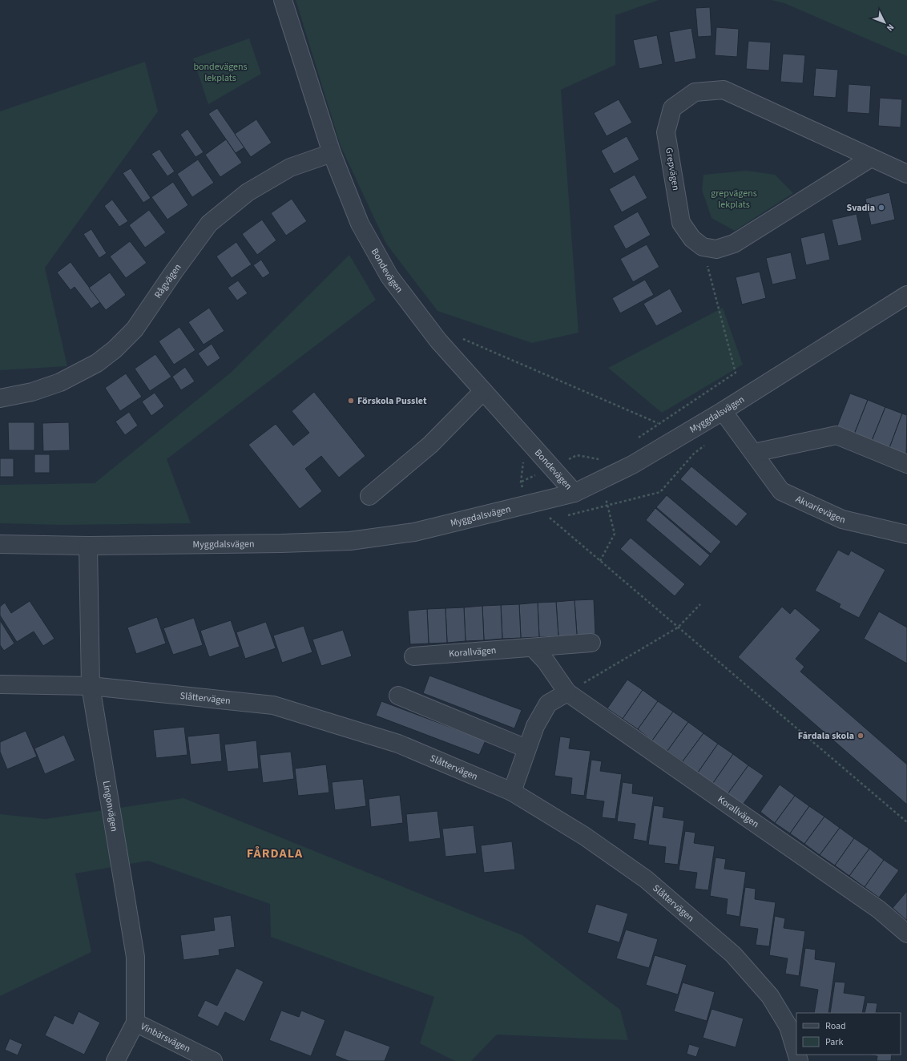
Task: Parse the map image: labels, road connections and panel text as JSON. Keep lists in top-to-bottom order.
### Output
{
  "streets": {
    "street": [
      "Grepvägen",
      "Bondevägen",
      "Rågvägen",
      "Myggdalsvägen",
      "Akvarievägen",
      "Korallvägen",
      "Slåttervägen",
      "Lingonvägen",
      "Vinbärsvägen"
    ]
  },
  "crossings": [
    ["Bondevägen", "Rågvägen"],
    ["Bondevägen", "Myggdalsvägen"],
    ["Myggdalsvägen", "Akvarievägen"],
    ["Myggdalsvägen", "Lingonvägen"],
    ["Slåttervägen", "Lingonvägen"],
    ["Lingonvägen", "Vinbärsvägen"]
  ],
  "districts": ["FÅRDALA"],
  "parks": ["bondevägens lekplats", "grepvägens lekplats"],
  "places": ["Svadia", "Förskola Pusslet", "Fårdala skola"],
  "legend": ["Road", "Park"],
  "north": "bottom right"
}
